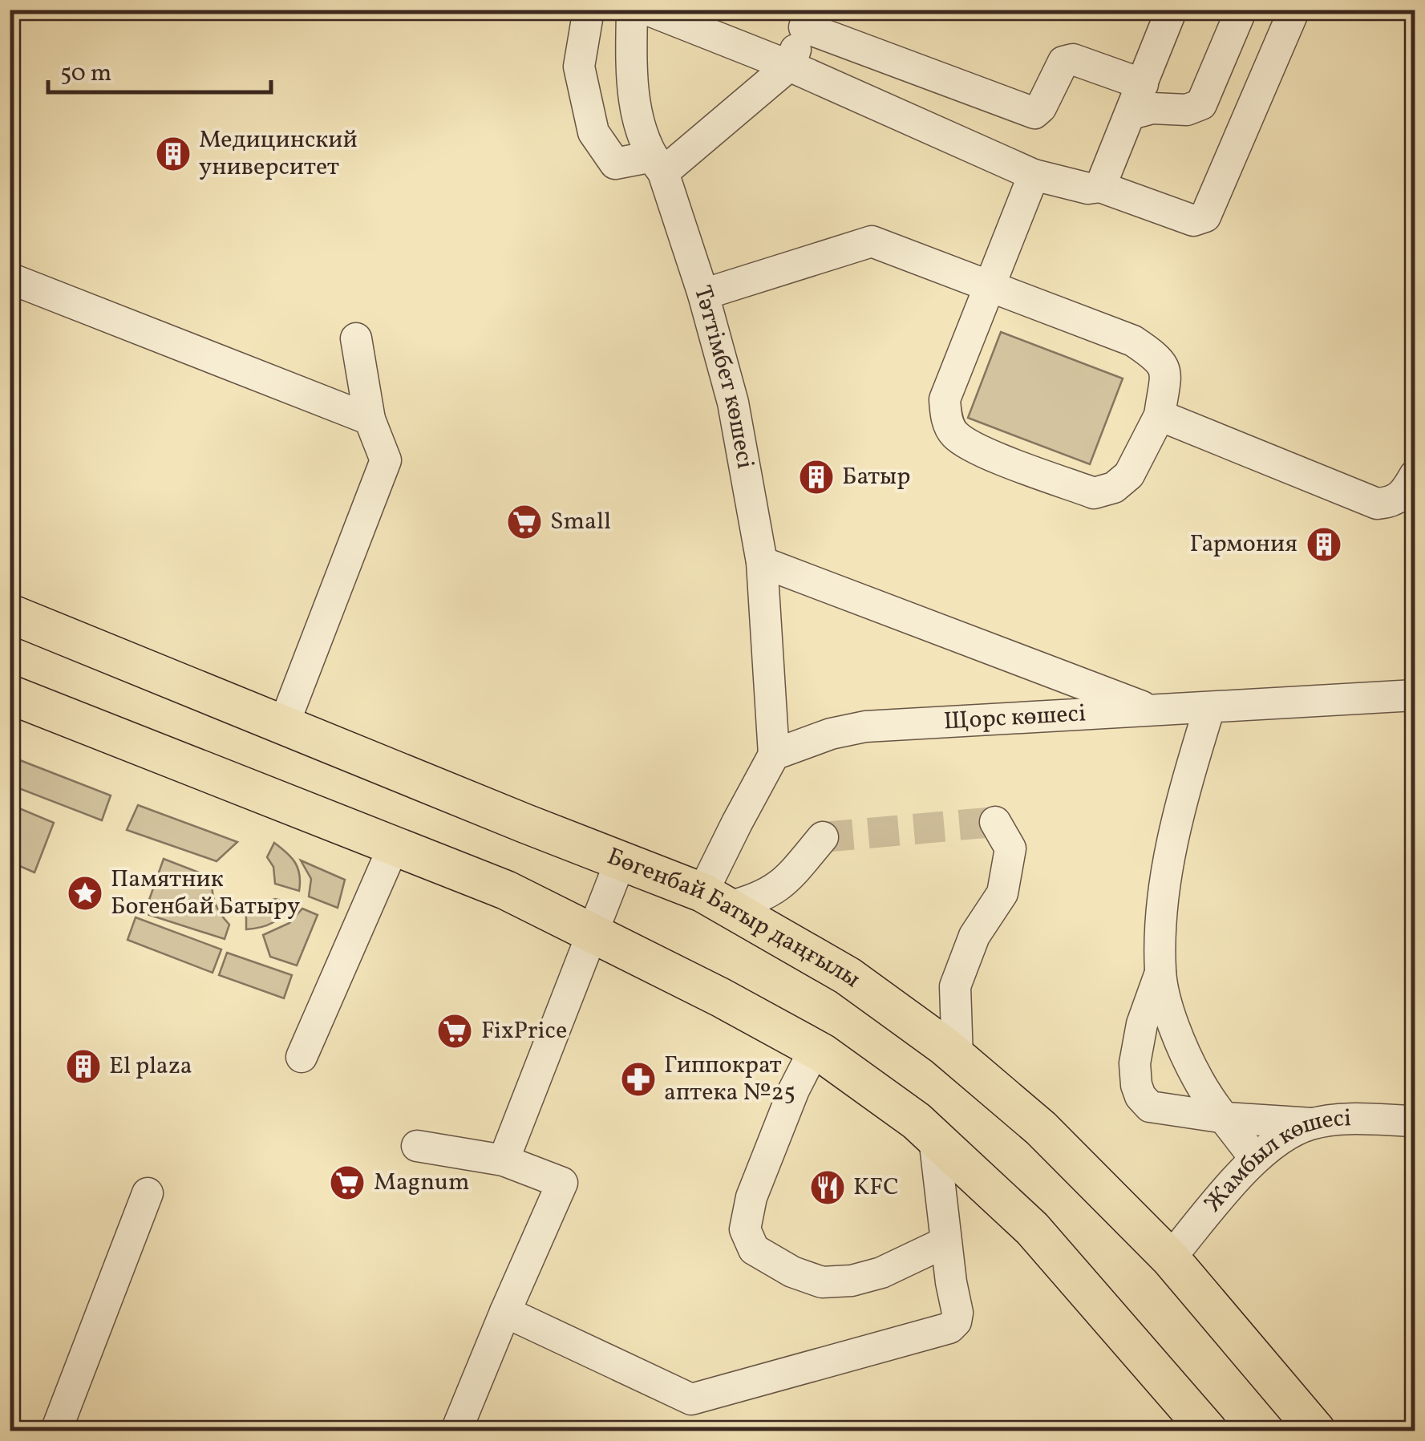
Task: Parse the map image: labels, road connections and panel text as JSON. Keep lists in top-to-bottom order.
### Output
{
  "streets": {
    "main road": ["Бөгенбай Батыр даңғылы"],
    "street": ["Тәттімбет көшесі", "Щорс көшесі", "Жамбыл көшесі"]
  },
  "crossings": [
    ["Тәттімбет көшесі", "Щорс көшесі"],
    ["Бөгенбай Батыр даңғылы", "Жамбыл көшесі"]
  ],
  "places": {
    "building": [
      "Медицинский университет",
      "Батыр",
      "Гармония",
      "El plaza"
    ],
    "supermarket": ["Small", "FixPrice", "Magnum"],
    "place": ["Памятник Богенбай Батыру"],
    "pharmacy": ["Гиппократ аптека №25"],
    "restaurant": ["KFC"]
  },
  "scale_bar": "50 m"
}
